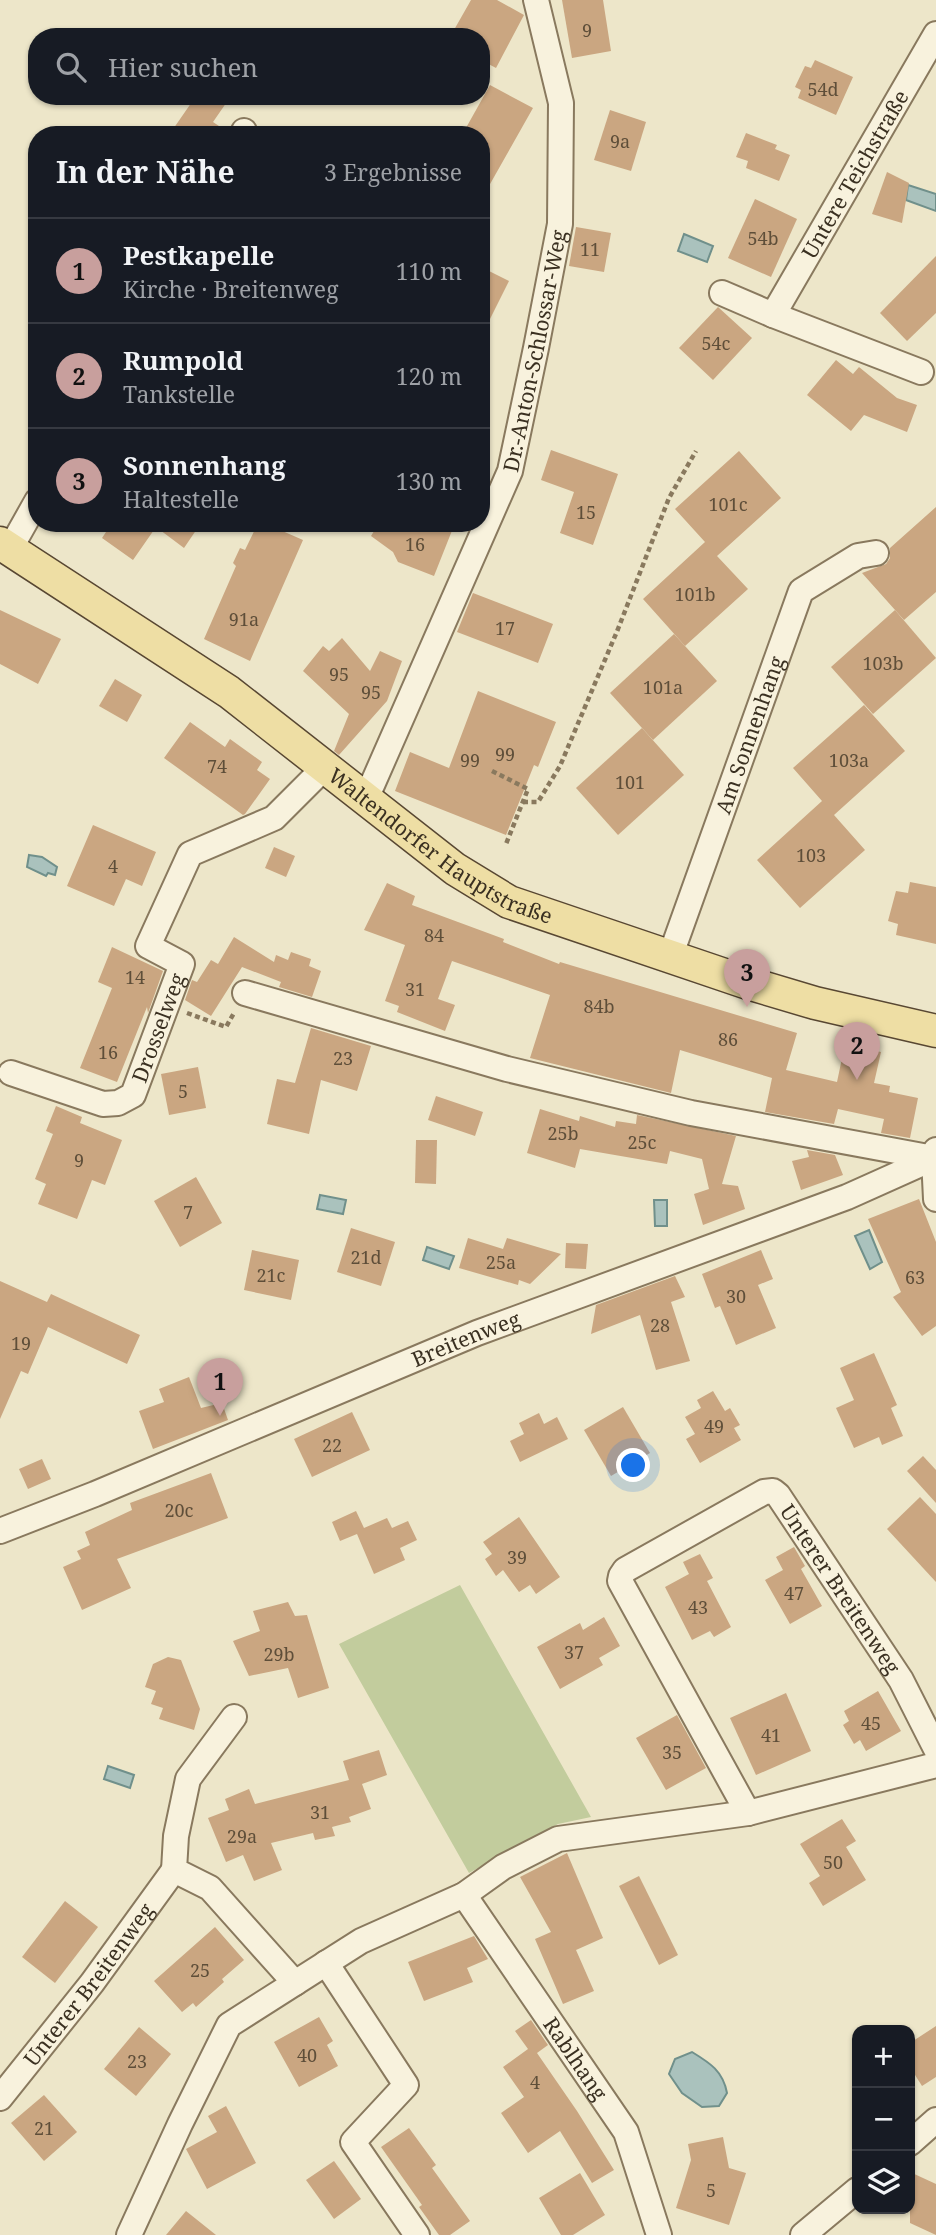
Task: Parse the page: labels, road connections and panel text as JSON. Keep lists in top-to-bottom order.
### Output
{
  "streets": {
    "main road": ["Waltendorfer Hauptstraße"],
    "street": [
      "Untere Teichstraße",
      "Dr.-Anton-Schlossar-Weg",
      "Am Sonnenhang",
      "Drosselweg",
      "Breitenweg",
      "Unterer Breitenweg",
      "Rablhang"
    ]
  },
  "crossings": [
    ["Dr.-Anton-Schlossar-Weg", "Waltendorfer Hauptstraße"],
    ["Am Sonnenhang", "Waltendorfer Hauptstraße"],
    ["Waltendorfer Hauptstraße", "Drosselweg"]
  ],
  "house_numbers": [
    "9",
    "54d",
    "9a",
    "54b",
    "11",
    "54c",
    "101c",
    "15",
    "16",
    "101b",
    "91a",
    "17",
    "103b",
    "95",
    "101a",
    "95",
    "99",
    "99",
    "103a",
    "74",
    "101",
    "103",
    "4",
    "84",
    "14",
    "31",
    "84b",
    "86",
    "16",
    "23",
    "5",
    "25b",
    "25c",
    "9",
    "7",
    "21d",
    "25a",
    "21c",
    "63",
    "30",
    "28",
    "19",
    "49",
    "22",
    "20c",
    "39",
    "47",
    "43",
    "37",
    "29b",
    "45",
    "41",
    "35",
    "31",
    "29a",
    "50",
    "25",
    "40",
    "23",
    "4",
    "21",
    "5"
  ],
  "page": {
    "search": "Hier suchen",
    "heading": ["In der Nähe", "3 Ergebnisse"],
    "list": [
      {
        "mark": "1",
        "name": "Pestkapelle",
        "note": "Kirche · Breitenweg",
        "value": "110 m"
      },
      {
        "mark": "2",
        "name": "Rumpold",
        "note": "Tankstelle",
        "value": "120 m"
      },
      {
        "mark": "3",
        "name": "Sonnenhang",
        "note": "Haltestelle",
        "value": "130 m"
      }
    ],
    "pins": ["3", "2", "1"],
    "map_buttons": ["+", "−"]
  }
}
